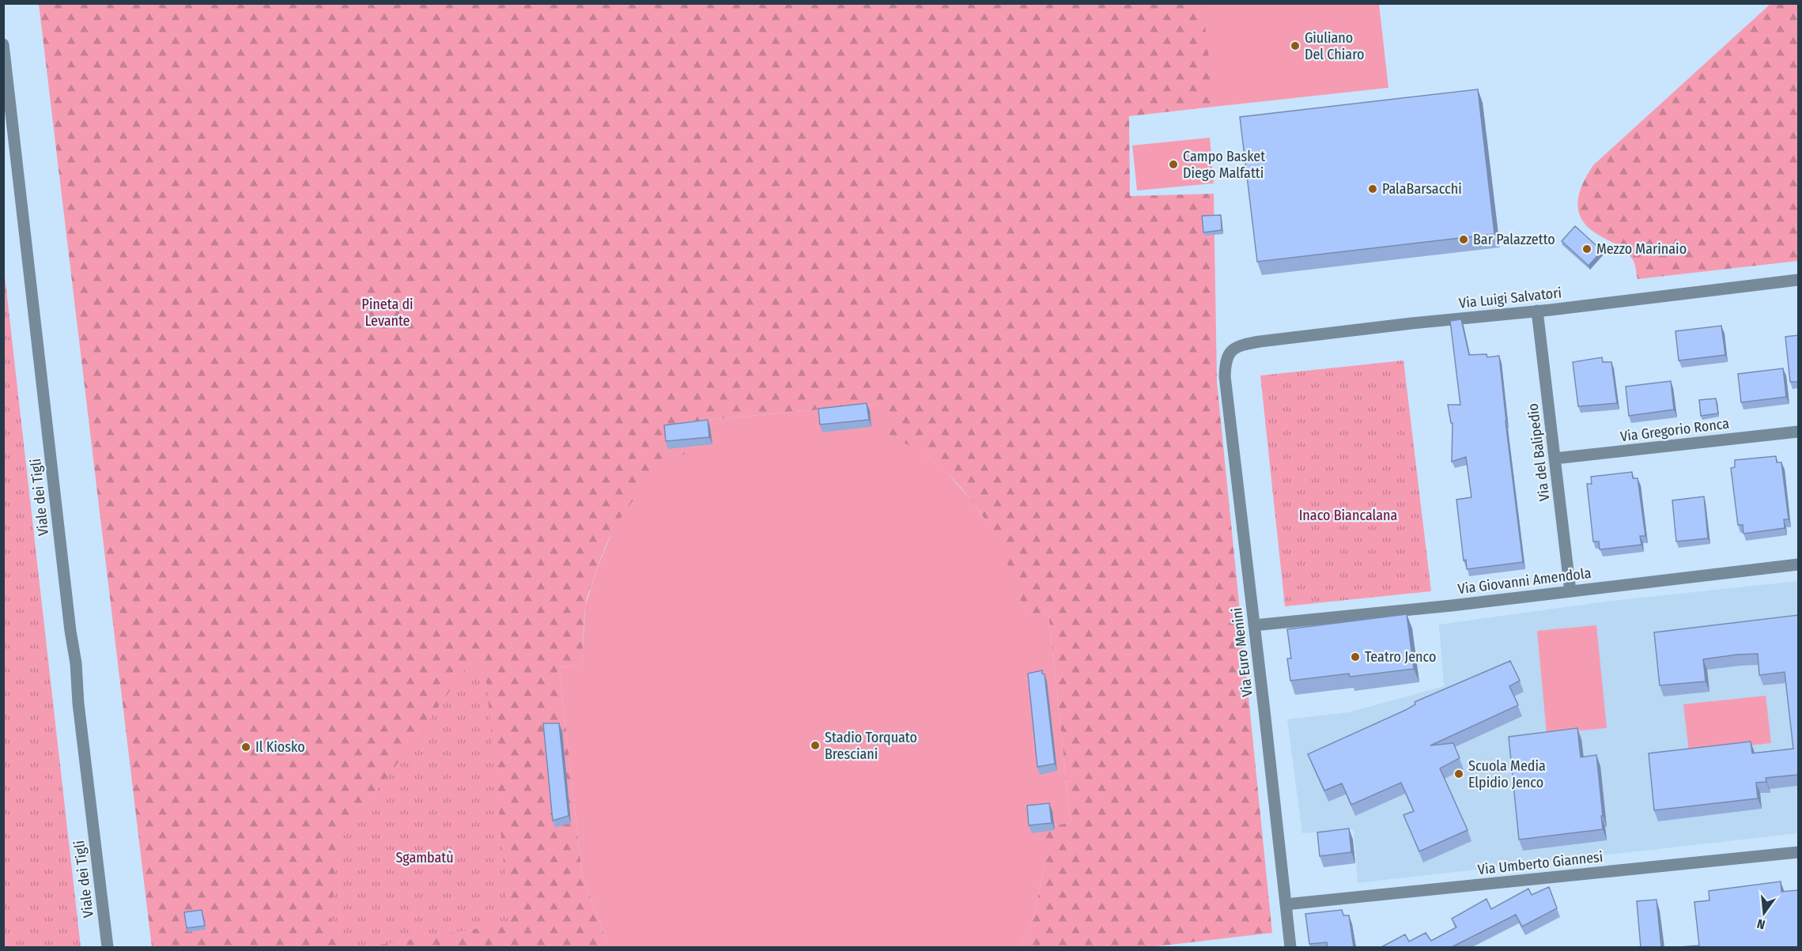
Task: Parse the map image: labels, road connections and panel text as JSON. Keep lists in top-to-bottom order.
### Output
{
  "streets": {
    "street": [
      "Via Luigi Salvatori",
      "Via Gregorio Ronca",
      "Via del Balipedio",
      "Viale dei Tigli",
      "Via Giovanni Amendola",
      "Via Euro Menini",
      "Via Umberto Giannesi"
    ]
  },
  "crossings": [
    ["Via Luigi Salvatori", "Via del Balipedio"],
    ["Via Luigi Salvatori", "Via Euro Menini"],
    ["Via Gregorio Ronca", "Via del Balipedio"],
    ["Via del Balipedio", "Via Giovanni Amendola"],
    ["Via Giovanni Amendola", "Via Euro Menini"],
    ["Via Euro Menini", "Via Umberto Giannesi"]
  ],
  "parks": ["Pineta di Levante", "Inaco Biancalana", "Sgambatù"],
  "places": [
    "Giuliano Del Chiaro",
    "Campo Basket Diego Malfatti",
    "PalaBarsacchi",
    "Bar Palazzetto",
    "Mezzo Marinaio",
    "Teatro Jenco",
    "Stadio Torquato Bresciani",
    "Il Kiosko",
    "Scuola Media Elpidio Jenco"
  ],
  "north": "bottom"
}
